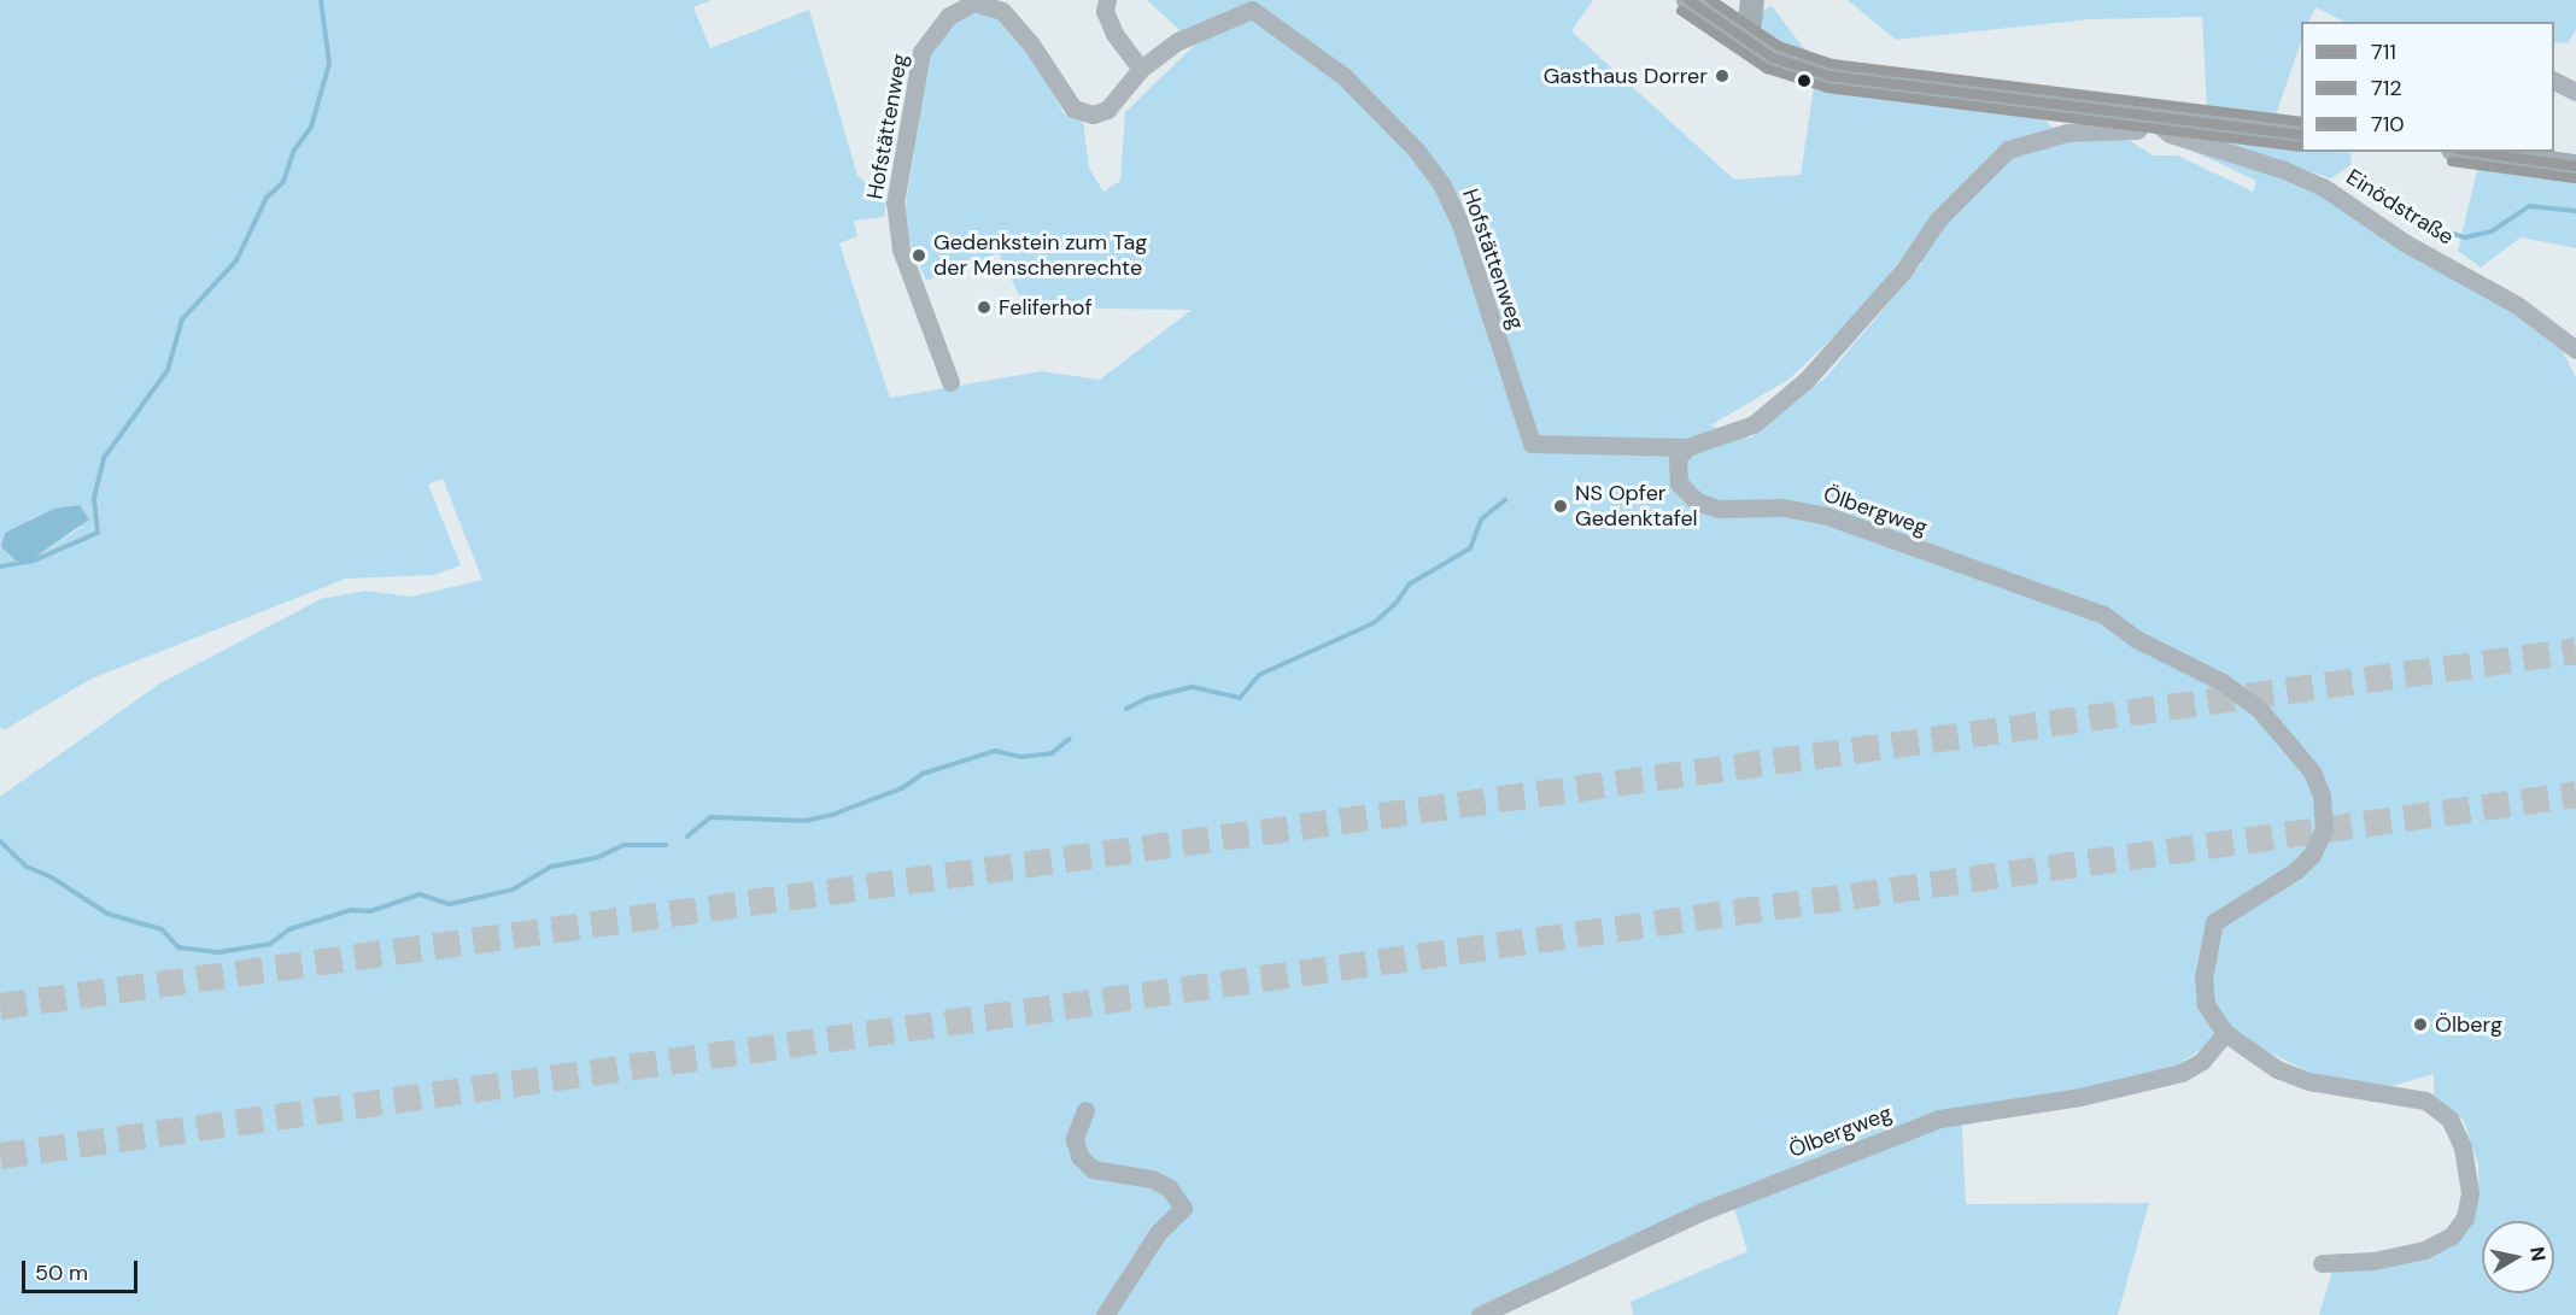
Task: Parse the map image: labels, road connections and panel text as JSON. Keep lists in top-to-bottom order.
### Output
{
  "streets": {
    "street": ["Hofstättenweg", "Einödstraße", "Ölbergweg"]
  },
  "crossings": [
    ["Hofstättenweg", "Ölbergweg"]
  ],
  "places": [
    "Gasthaus Dorrer",
    "Gedenkstein zum Tag der Menschenrechte",
    "Feliferhof",
    "NS Opfer Gedenktafel",
    "Ölberg"
  ],
  "lines": ["transit line 711", "transit line 710", "transit line 712"],
  "legend": ["711", "712", "710"],
  "scale_bar": "50 m",
  "north": "right"
}
